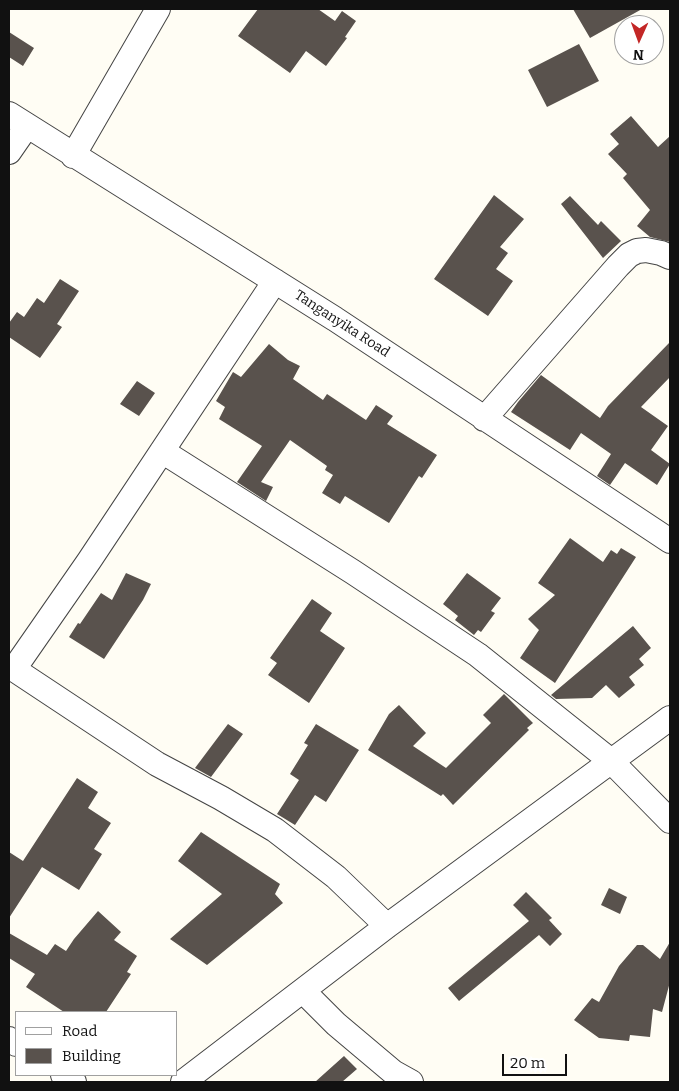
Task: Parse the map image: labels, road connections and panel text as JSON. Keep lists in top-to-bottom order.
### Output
{
  "streets": {
    "street": ["Tanganyika Road"]
  },
  "legend": ["Road", "Building"],
  "scale_bar": "20 m",
  "north": "bottom"
}
